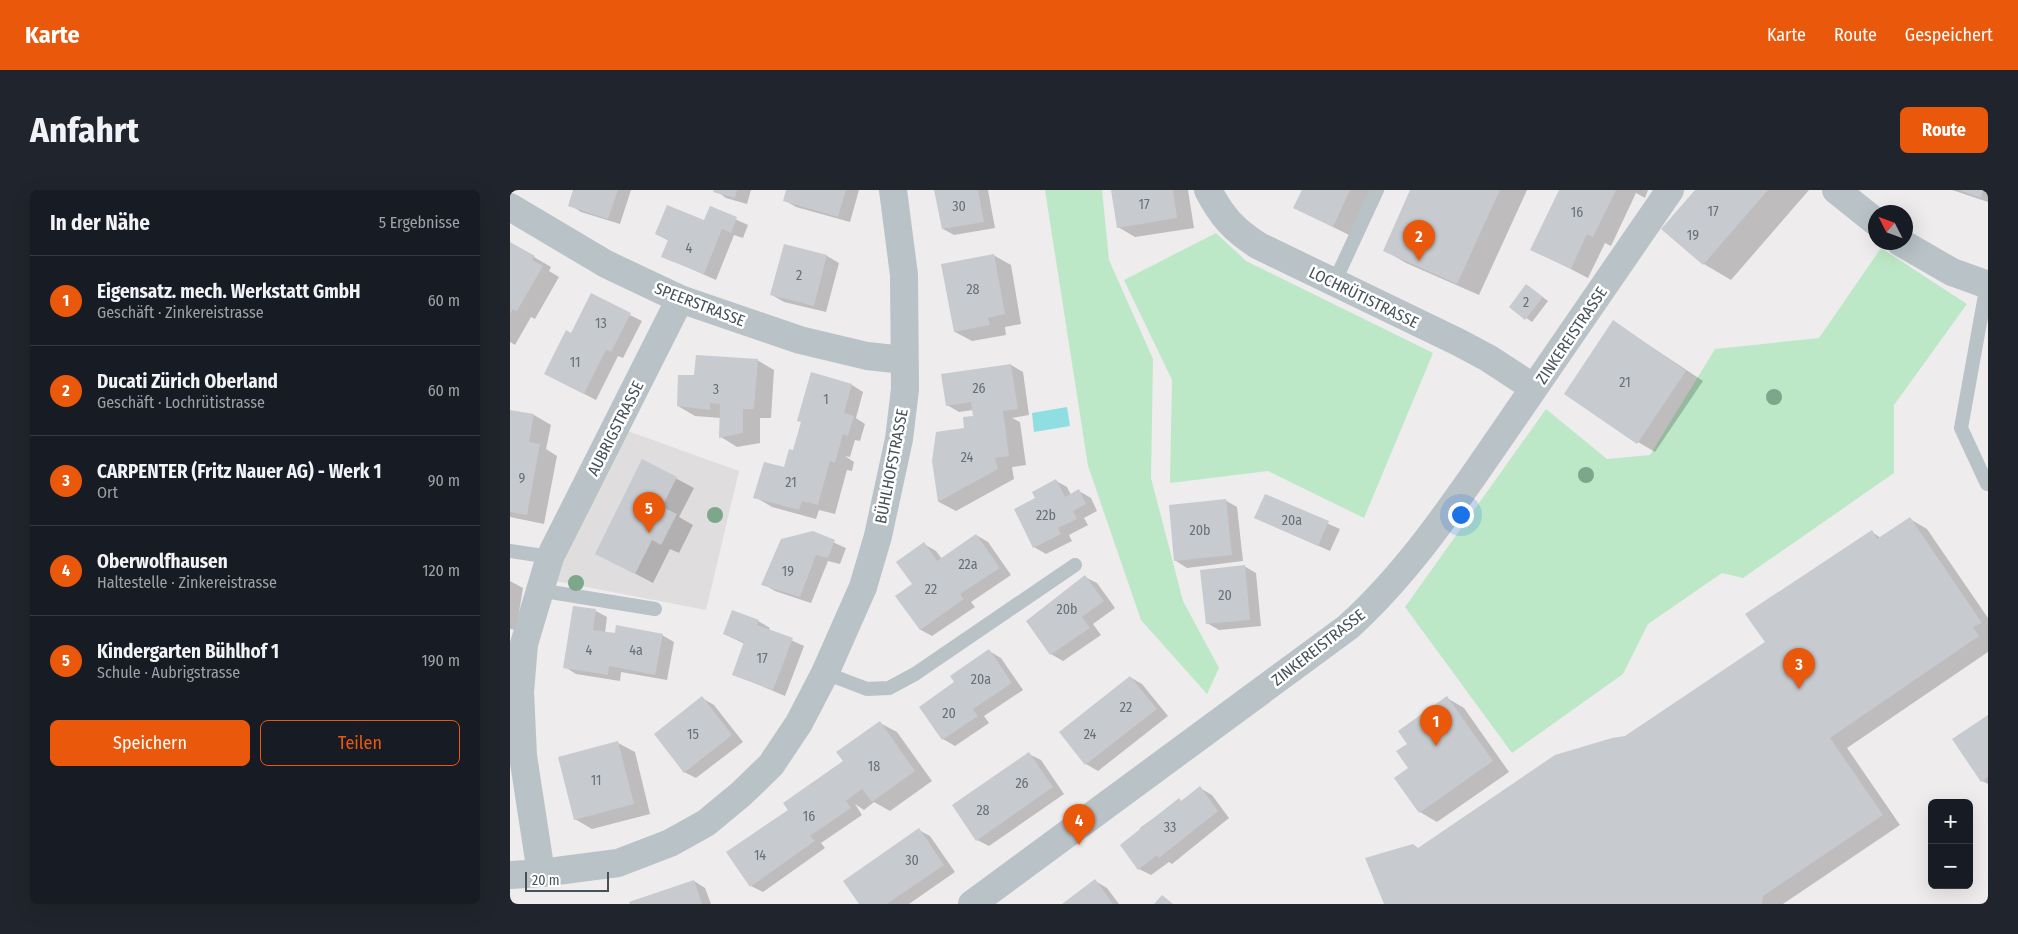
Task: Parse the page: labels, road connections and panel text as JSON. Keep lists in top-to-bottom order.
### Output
{
  "streets": {
    "street": [
      "LOCHRÜTISTRASSE",
      "SPEERSTRASSE",
      "ZINKEREISTRASSE",
      "AUBRIGSTRASSE",
      "BÜHLHOFSTRASSE"
    ]
  },
  "crossings": [
    ["LOCHRÜTISTRASSE", "ZINKEREISTRASSE"],
    ["SPEERSTRASSE", "AUBRIGSTRASSE"],
    ["SPEERSTRASSE", "BÜHLHOFSTRASSE"],
    ["AUBRIGSTRASSE", "BÜHLHOFSTRASSE"]
  ],
  "house_numbers": [
    "17",
    "30",
    "17",
    "16",
    "19",
    "4",
    "2",
    "28",
    "2",
    "13",
    "11",
    "21",
    "26",
    "3",
    "1",
    "24",
    "9",
    "21",
    "22b",
    "20a",
    "20b",
    "22a",
    "19",
    "22",
    "20",
    "20b",
    "4",
    "4a",
    "17",
    "20a",
    "22",
    "20",
    "15",
    "24",
    "18",
    "11",
    "26",
    "28",
    "16",
    "33",
    "14",
    "30"
  ],
  "scale_bar": "20 m",
  "north": "top left",
  "page": {
    "header": "Karte",
    "nav": ["Karte", "Route", "Gespeichert"],
    "buttons": [
      "Route",
      ["Speichern", "Teilen"]
    ],
    "title": "Anfahrt",
    "heading": ["In der Nähe", "5 Ergebnisse"],
    "pins": [
      "2",
      "5",
      "3",
      "1",
      "4"
    ],
    "list": [
      {
        "mark": "1",
        "name": "Eigensatz. mech. Werkstatt GmbH",
        "note": "Geschäft · Zinkereistrasse",
        "value": "60 m"
      },
      {
        "mark": "2",
        "name": "Ducati Zürich Oberland",
        "note": "Geschäft · Lochrütistrasse",
        "value": "60 m"
      },
      {
        "mark": "3",
        "name": "CARPENTER (Fritz Nauer AG) - Werk 1",
        "note": "Ort",
        "value": "90 m"
      },
      {
        "mark": "4",
        "name": "Oberwolfhausen",
        "note": "Haltestelle · Zinkereistrasse",
        "value": "120 m"
      },
      {
        "mark": "5",
        "name": "Kindergarten Bühlhof 1",
        "note": "Schule · Aubrigstrasse",
        "value": "190 m"
      }
    ],
    "map_buttons": ["+", "−"],
    "scale": "20 m"
  }
}
